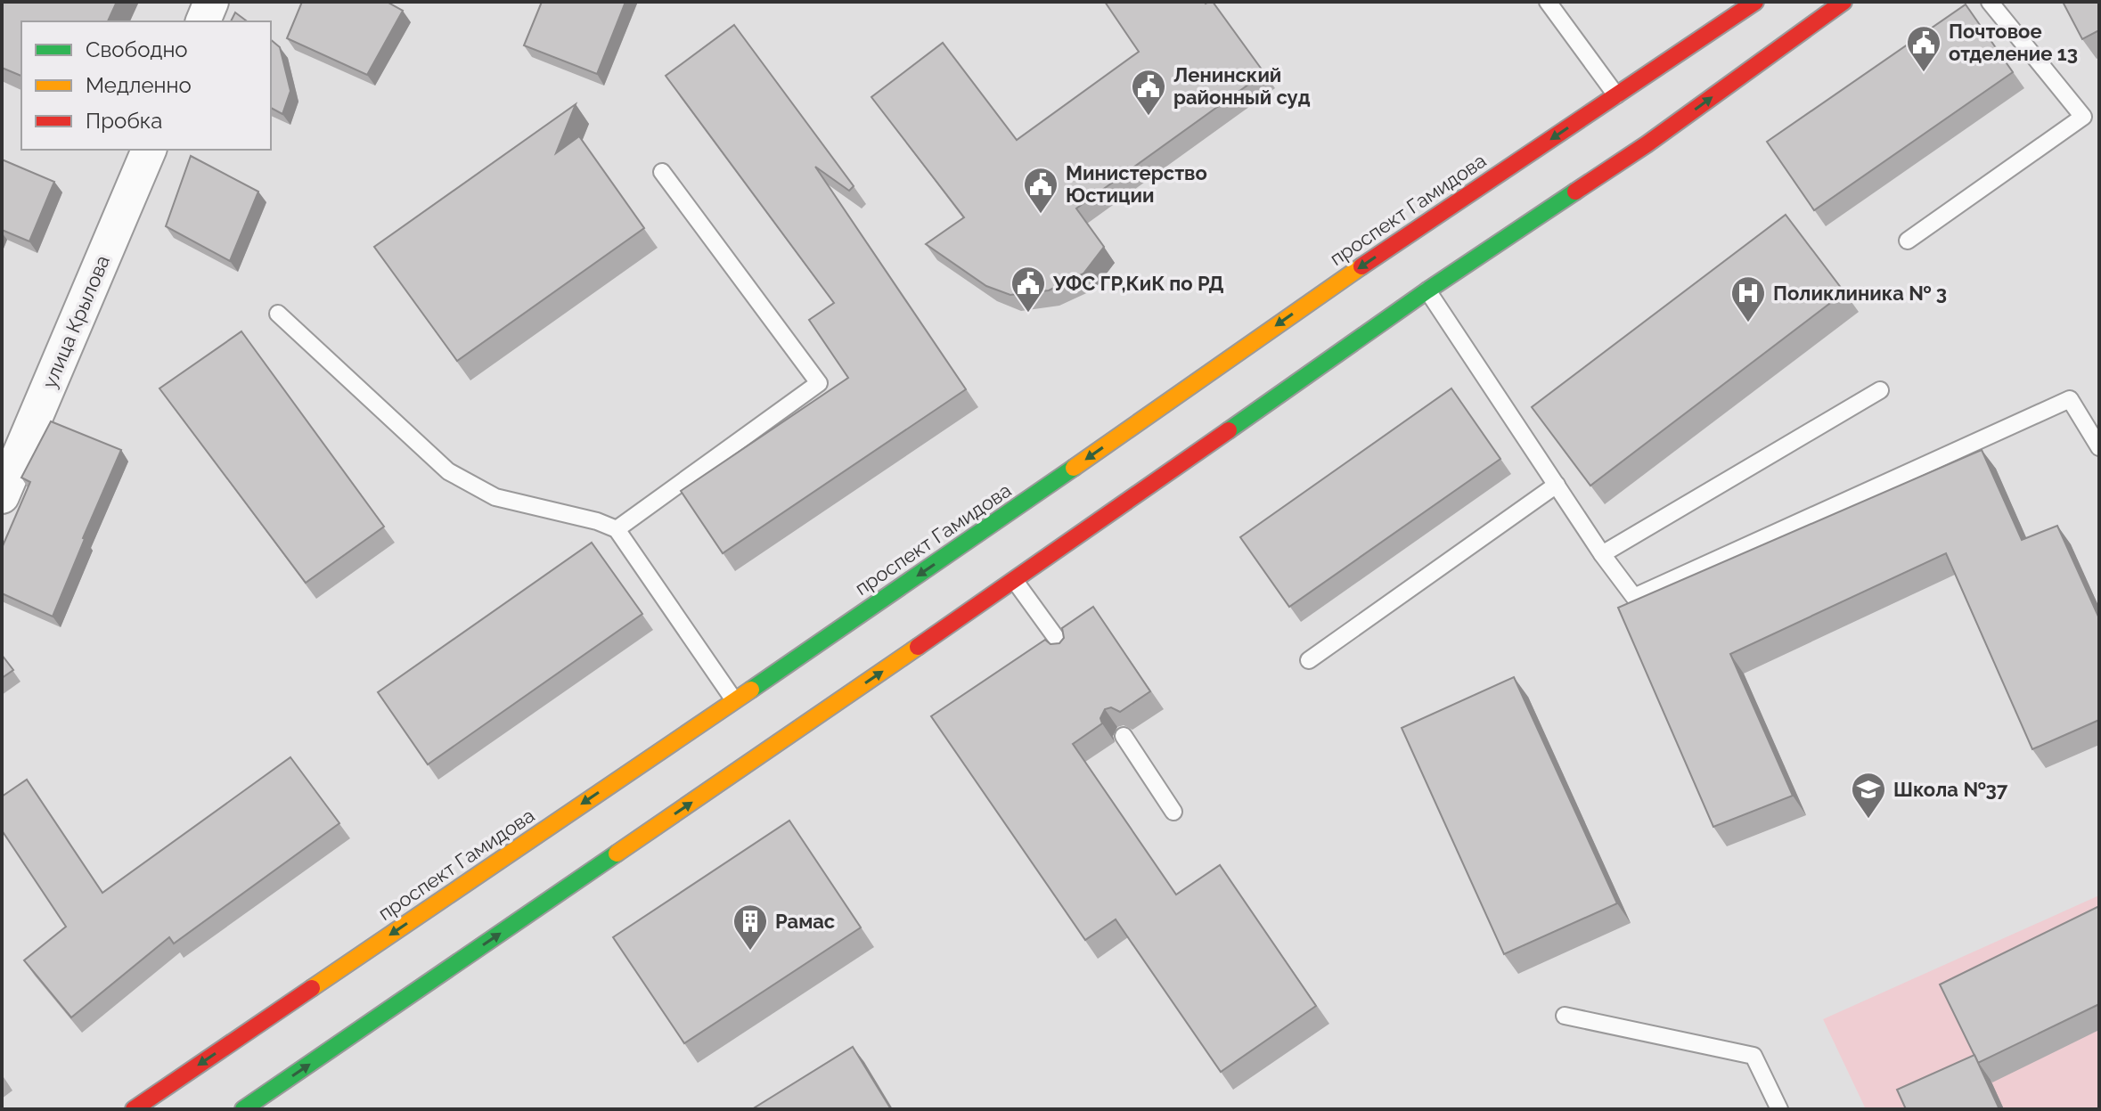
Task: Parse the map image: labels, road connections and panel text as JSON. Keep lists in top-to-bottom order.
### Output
{
  "streets": {
    "main road": ["проспект Гамидова"],
    "street": ["улица Крылова"]
  },
  "places": {
    "public building": [
      "Почтовое отделение 13",
      "Ленинский районный суд",
      "Министерство Юстиции",
      "УФС ГР,КиК по РД"
    ],
    "hospital": ["Поликлиника № 3"],
    "school or university": ["Школа №37"],
    "building": ["Рамас"]
  },
  "legend": ["Свободно", "Медленно", "Пробка"]
}
